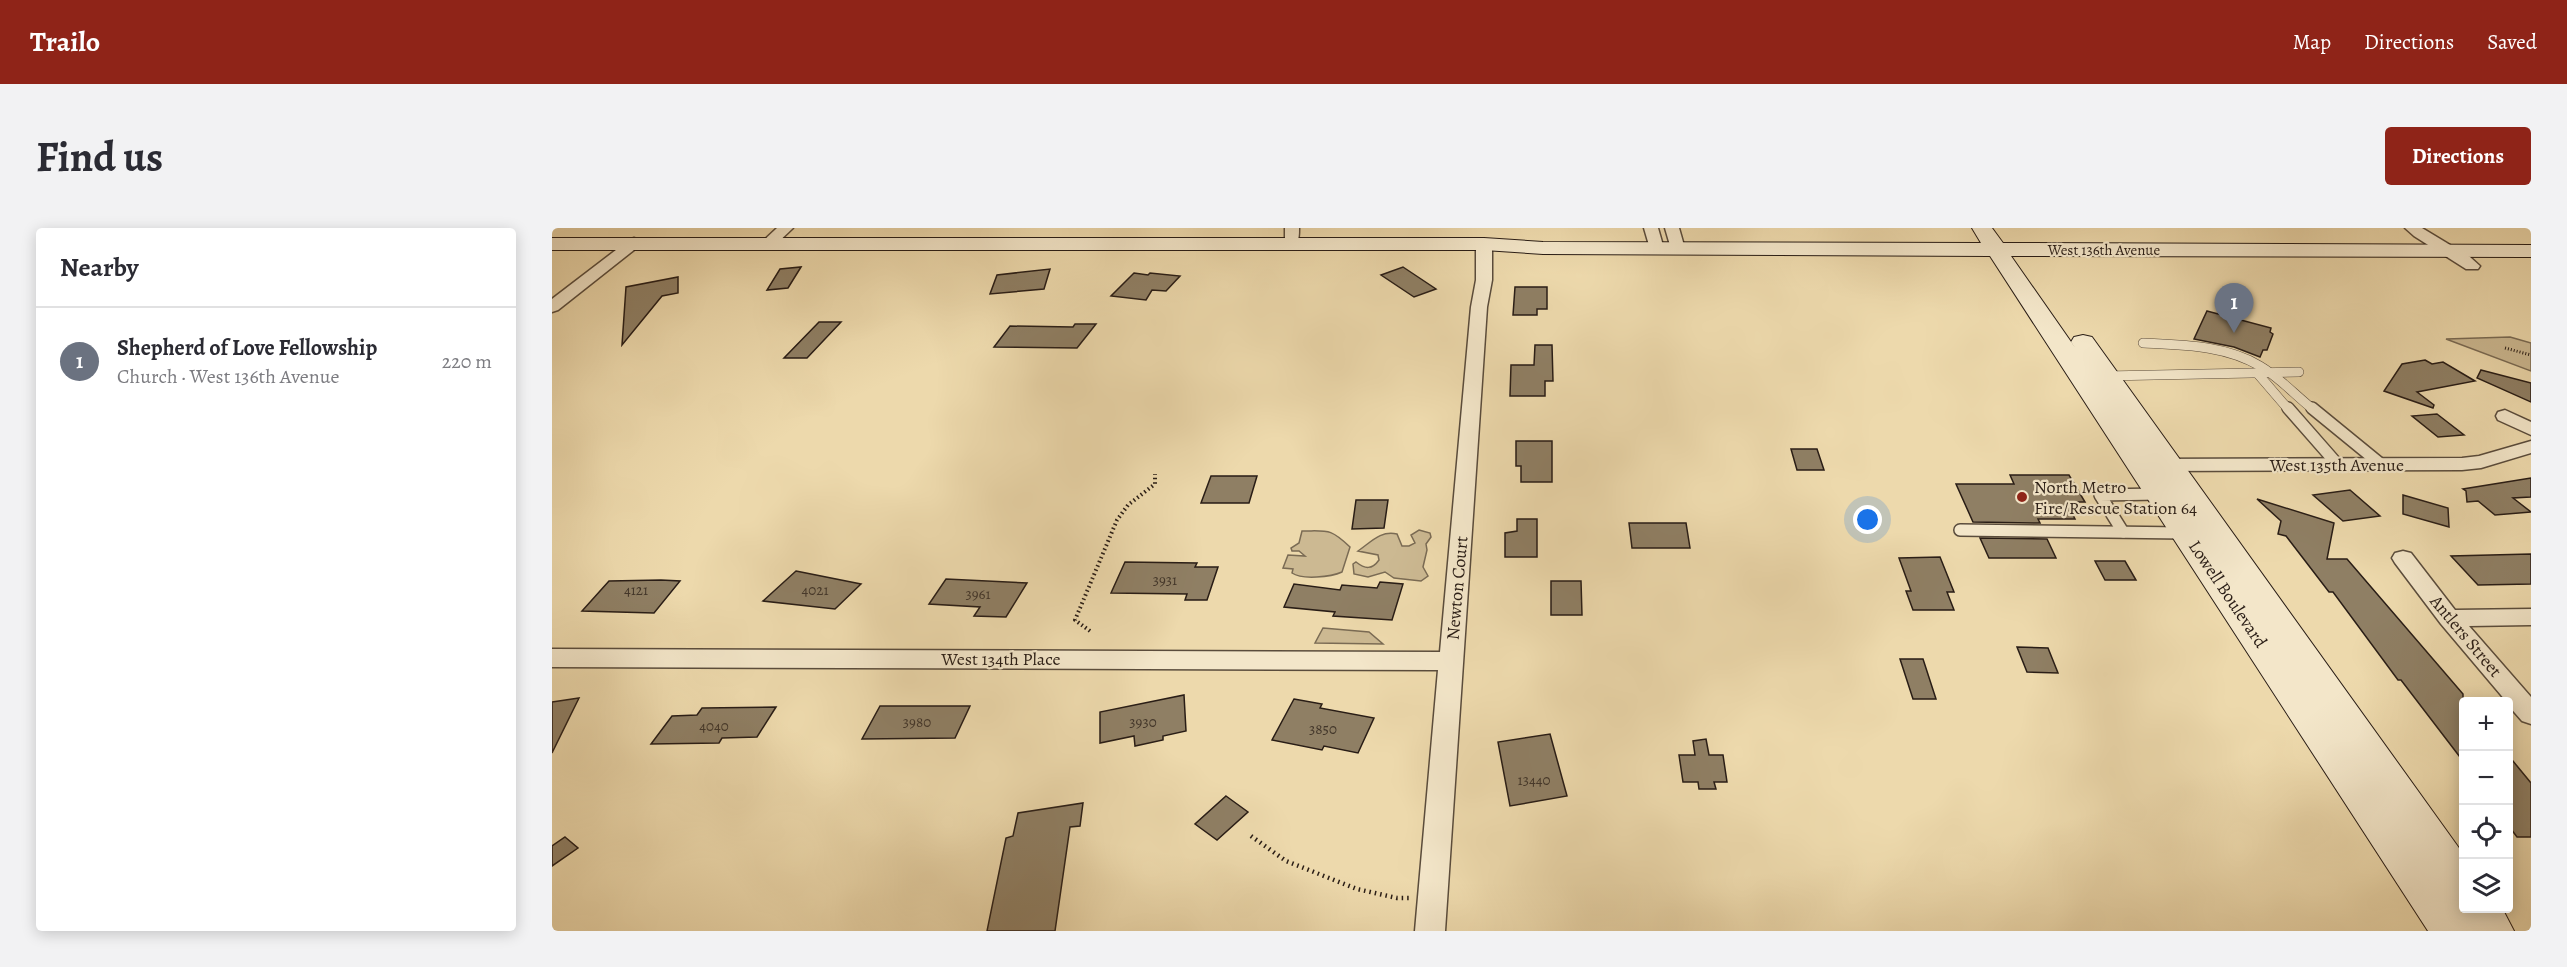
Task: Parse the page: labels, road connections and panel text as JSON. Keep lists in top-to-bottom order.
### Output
{
  "streets": {
    "main road": ["West 136th Avenue", "Lowell Boulevard"],
    "street": [
      "West 135th Avenue",
      "Newton Court",
      "Antlers Street",
      "West 134th Place"
    ]
  },
  "crossings": [
    ["West 136th Avenue", "Newton Court"],
    ["West 136th Avenue", "Lowell Boulevard"],
    ["West 135th Avenue", "Lowell Boulevard"],
    ["Newton Court", "West 134th Place"]
  ],
  "places": ["North Metro Fire/Rescue Station 64"],
  "house_numbers": [
    "3931",
    "4121",
    "4021",
    "3961",
    "3980",
    "3930",
    "4040",
    "3850",
    "13440"
  ],
  "page": {
    "header": "Trailo",
    "nav": ["Map", "Directions", "Saved"],
    "buttons": "Directions",
    "title": "Find us",
    "heading": "Nearby",
    "pins": "1",
    "list": [
      {
        "mark": "1",
        "name": "Shepherd of Love Fellowship",
        "note": "Church · West 136th Avenue",
        "value": "220 m"
      }
    ],
    "map_buttons": ["+", "−"]
  }
}
